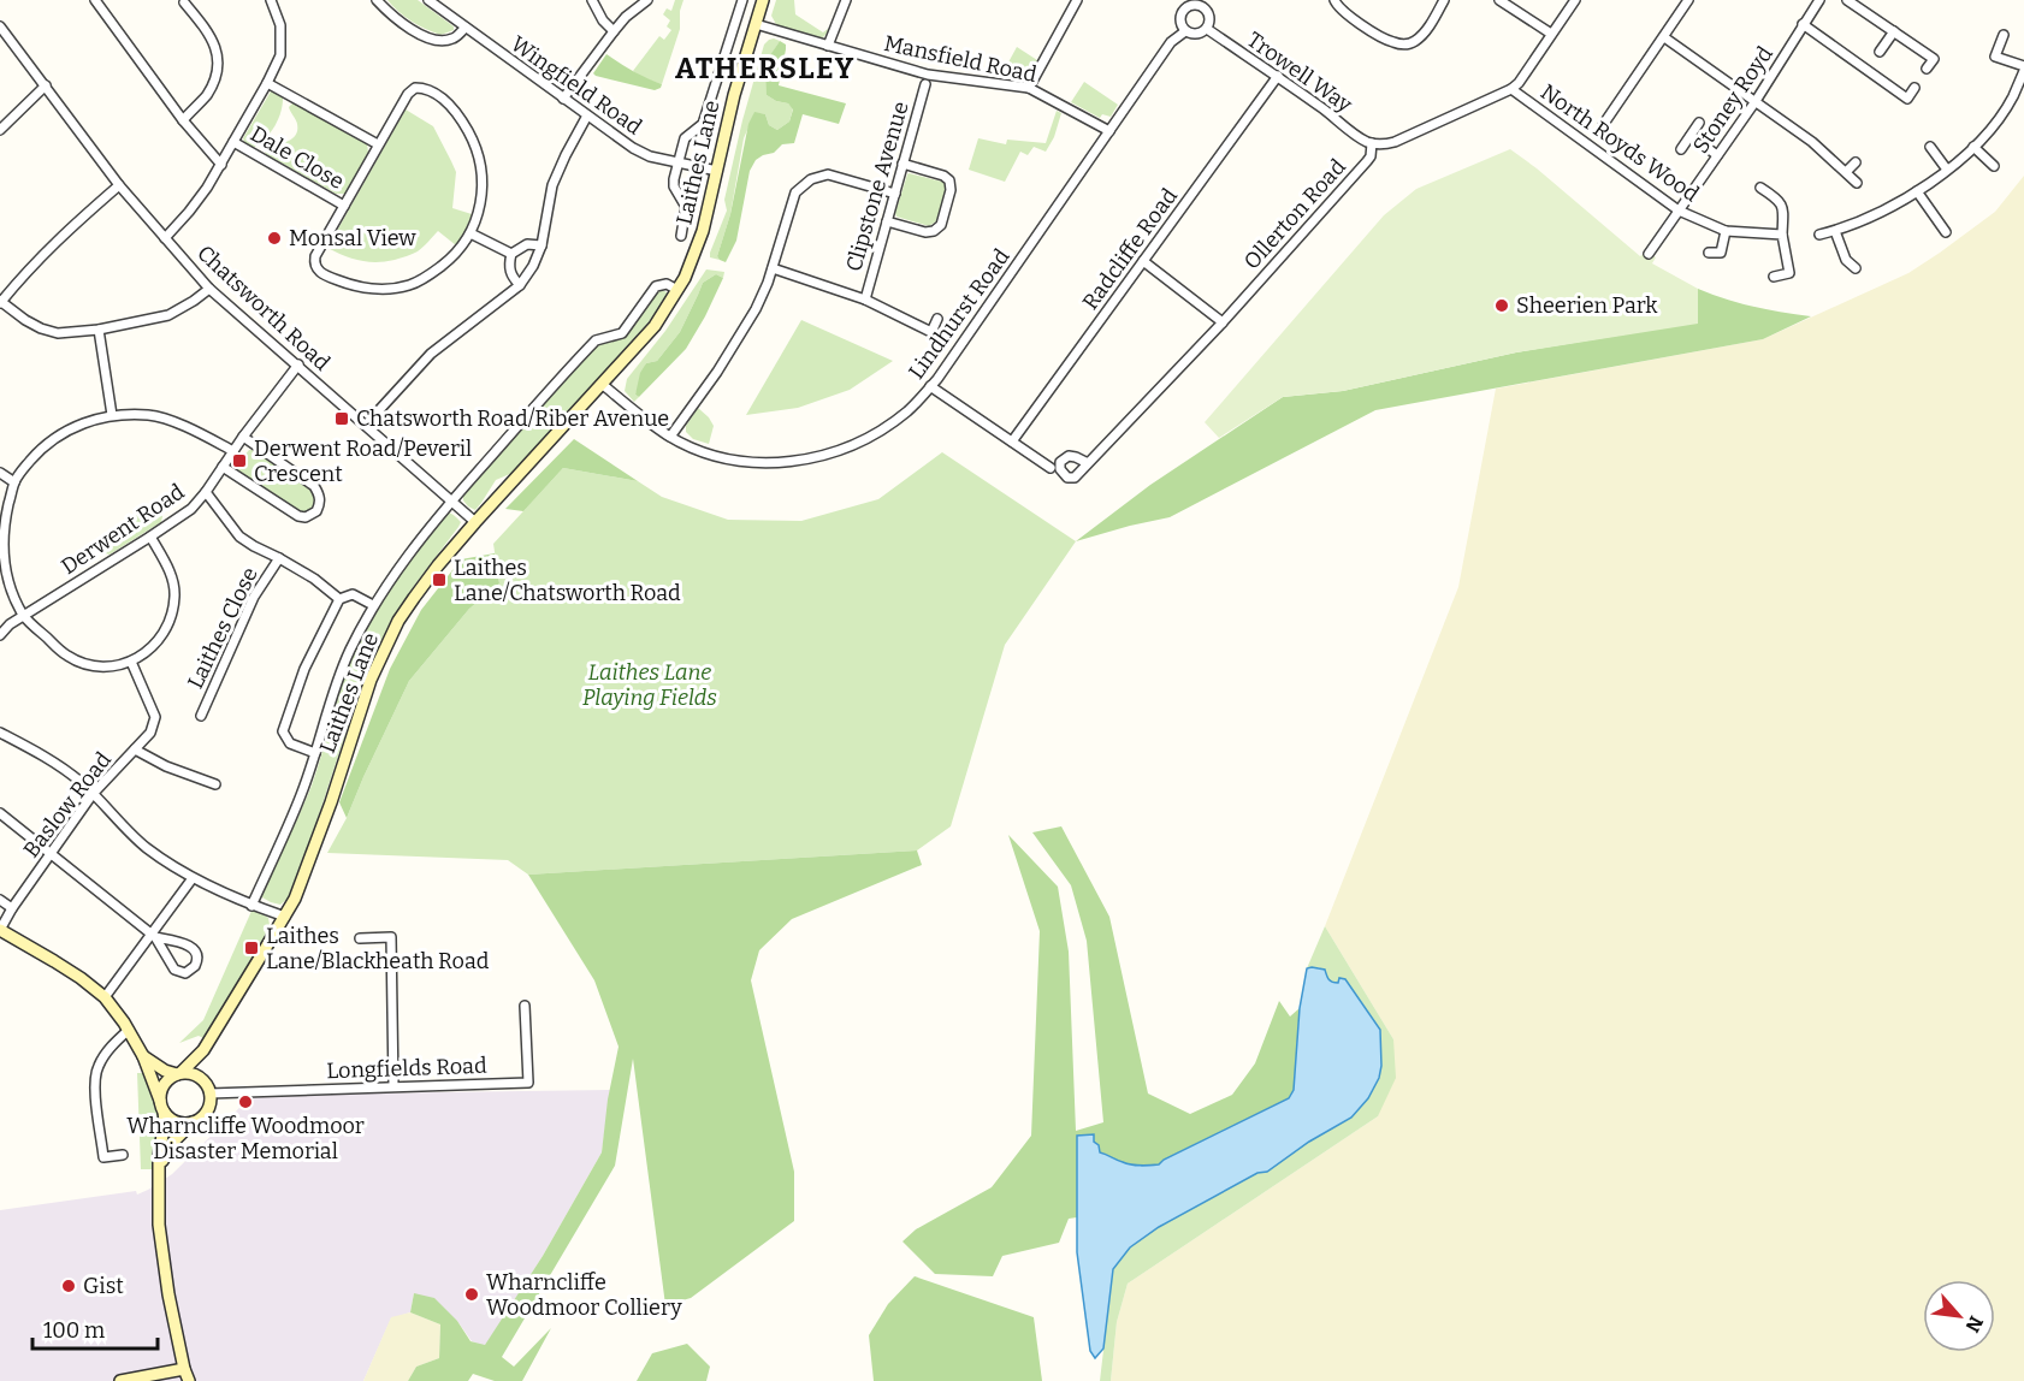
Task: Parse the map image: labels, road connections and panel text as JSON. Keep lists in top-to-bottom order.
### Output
{
  "streets": {
    "main road": ["Laithes Lane"],
    "street": [
      "Mansfield Road",
      "Trowell Way",
      "Wingfield Road",
      "Stoney Royd",
      "North Royds Wood",
      "Dale Close",
      "Clipstone Avenue",
      "Ollerton Road",
      "Radcliffe Road",
      "Chatsworth Road",
      "Lindhurst Road",
      "Derwent Road",
      "Laithes Close",
      "Baslow Road",
      "Longfields Road"
    ]
  },
  "crossings": [
    ["Mansfield Road", "Laithes Lane"],
    ["Mansfield Road", "Lindhurst Road"],
    ["Trowell Way", "Ollerton Road"],
    ["Trowell Way", "Radcliffe Road"],
    ["Trowell Way", "Lindhurst Road"],
    ["Wingfield Road", "Laithes Lane"],
    ["Stoney Royd", "North Royds Wood"],
    ["Laithes Lane", "Chatsworth Road"],
    ["Laithes Lane", "Lindhurst Road"],
    ["Laithes Lane", "Laithes Close"],
    ["Laithes Lane", "Longfields Road"],
    ["Chatsworth Road", "Derwent Road"],
    ["Derwent Road", "Laithes Close"]
  ],
  "districts": ["ATHERSLEY"],
  "parks": ["Laithes Lane Playing Fields"],
  "places": {
    "other": [
      "Monsal View",
      "Sheerien Park",
      "Wharncliffe Woodmoor Disaster Memorial",
      "Gist",
      "Wharncliffe Woodmoor Colliery"
    ],
    "transit": [
      "Chatsworth Road/Riber Avenue",
      "Derwent Road/Peveril Crescent",
      "Laithes Lane/Chatsworth Road",
      "Laithes Lane/Blackheath Road"
    ]
  },
  "scale_bar": "100 m",
  "north": "bottom right"
}
